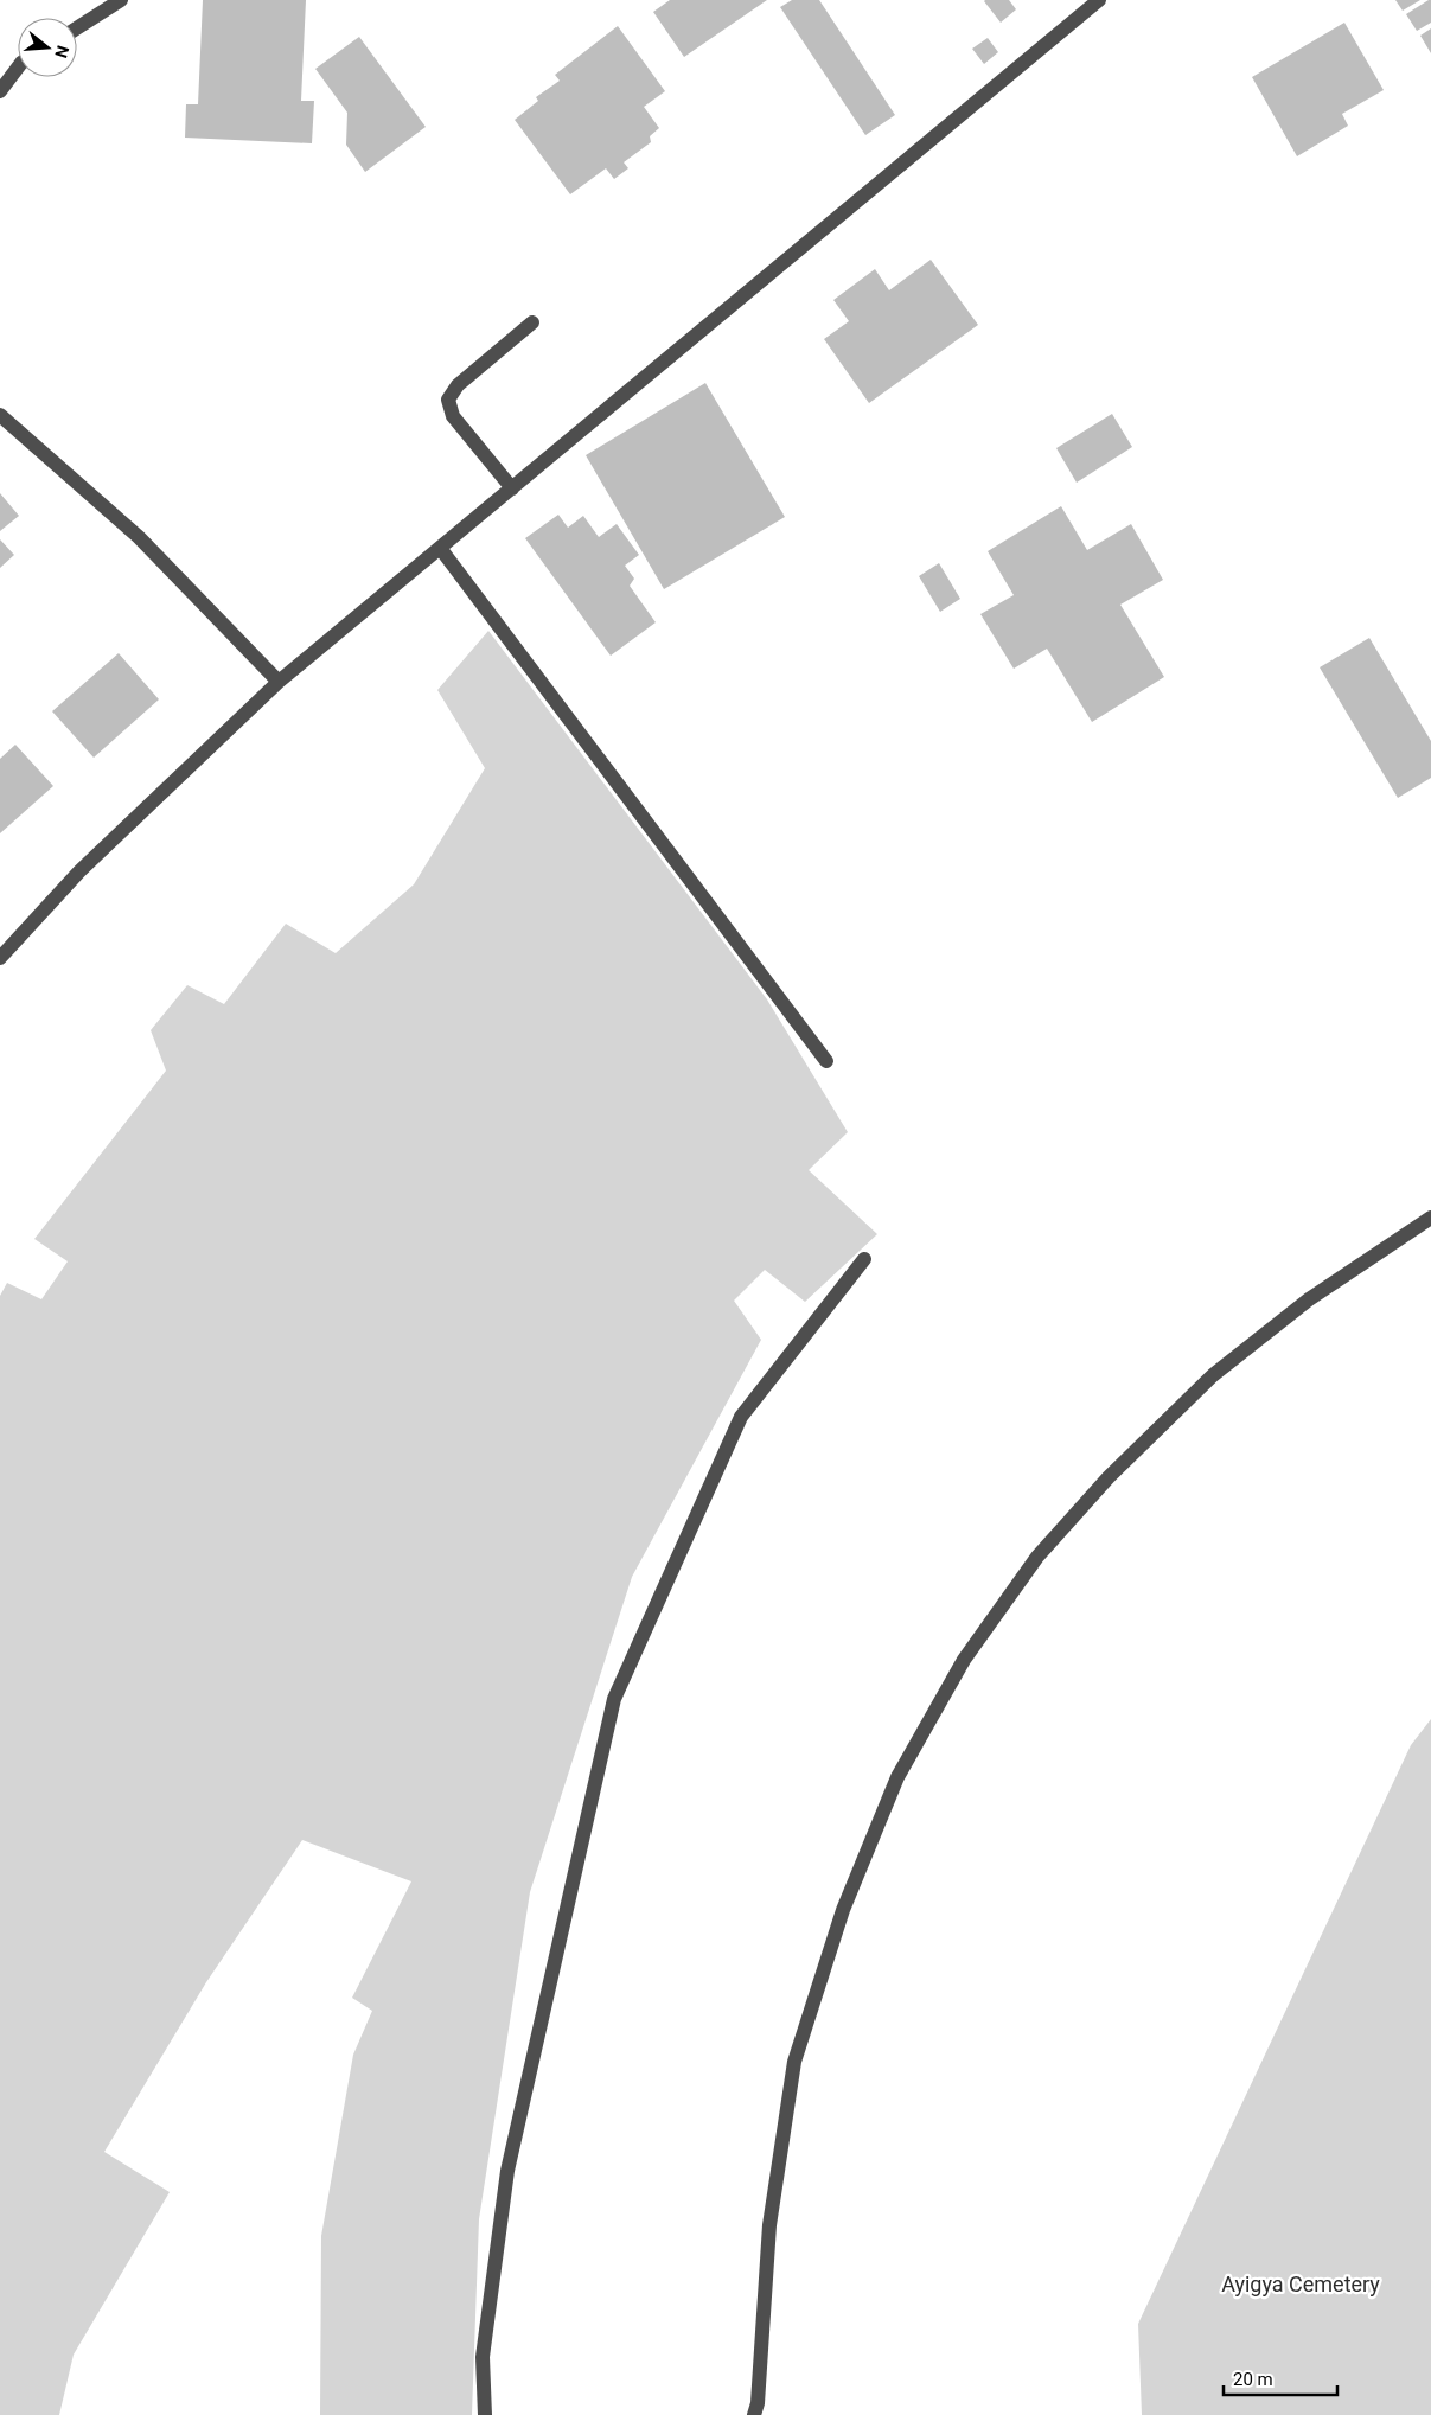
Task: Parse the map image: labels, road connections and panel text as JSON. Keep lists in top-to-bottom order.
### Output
{
  "parks": ["Ayigya Cemetery"],
  "scale_bar": "20 m",
  "north": "right"
}
